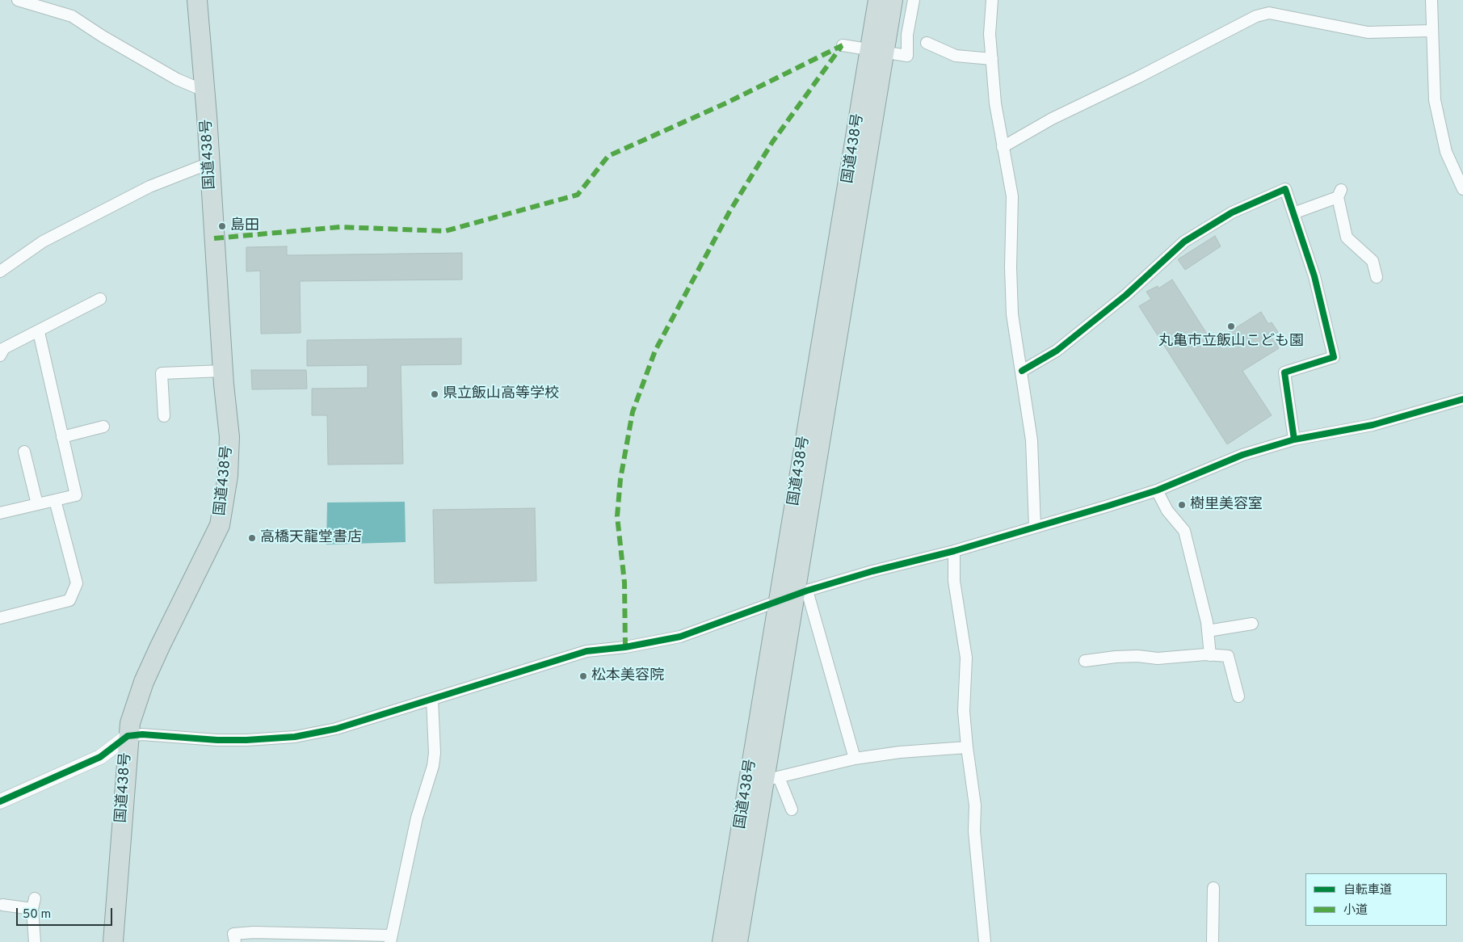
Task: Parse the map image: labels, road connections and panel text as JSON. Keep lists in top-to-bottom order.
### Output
{
  "streets": {
    "highway": ["国道438号"]
  },
  "places": [
    "島田",
    "丸亀市立飯山こども園",
    "県立飯山高等学校",
    "樹里美容室",
    "高橋天龍堂書店",
    "松本美容院"
  ],
  "legend": ["自転車道", "小道"],
  "scale_bar": "50 m"
}
